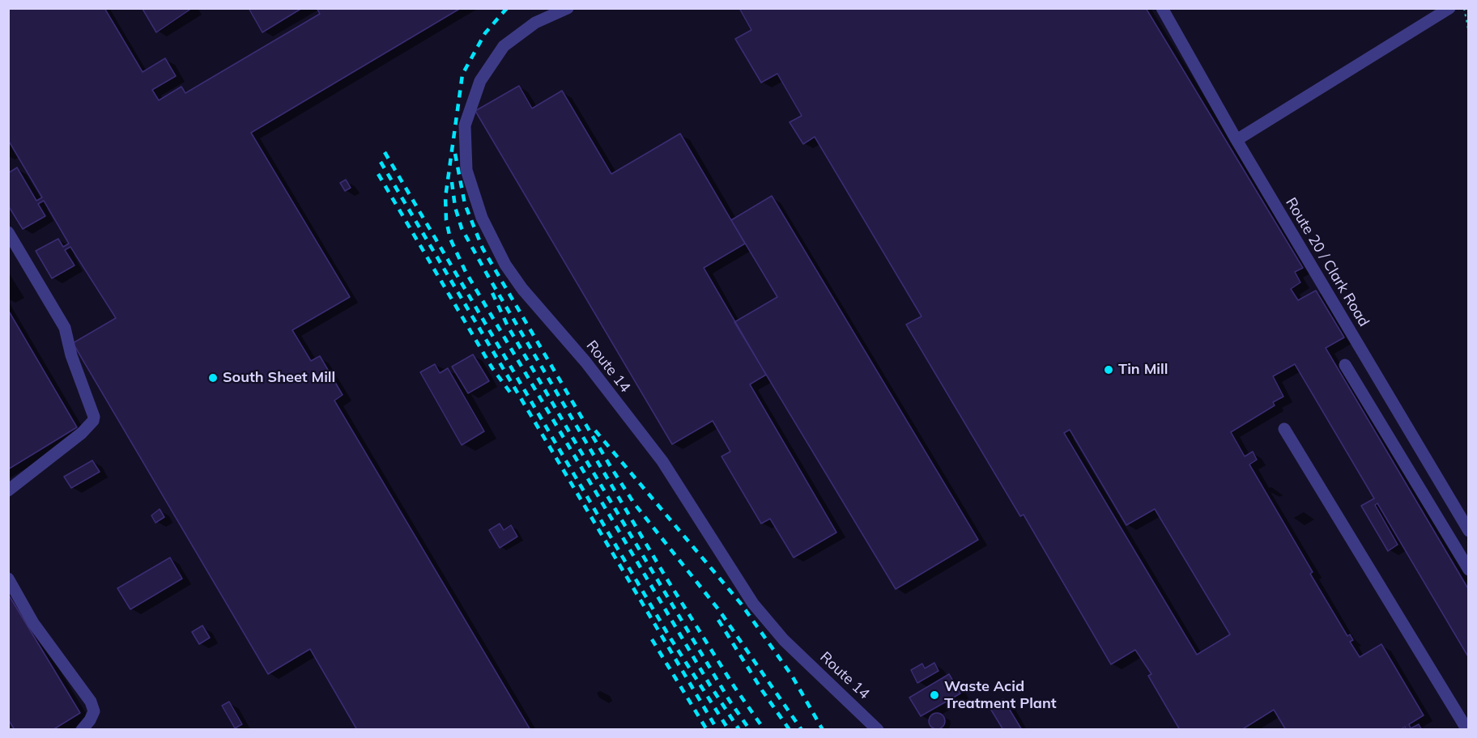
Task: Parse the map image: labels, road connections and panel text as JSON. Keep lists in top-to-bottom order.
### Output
{
  "streets": {
    "street": ["Route 20 / Clark Road", "Route 14"]
  },
  "places": ["Tin Mill", "South Sheet Mill", "Waste Acid Treatment Plant"]
}
